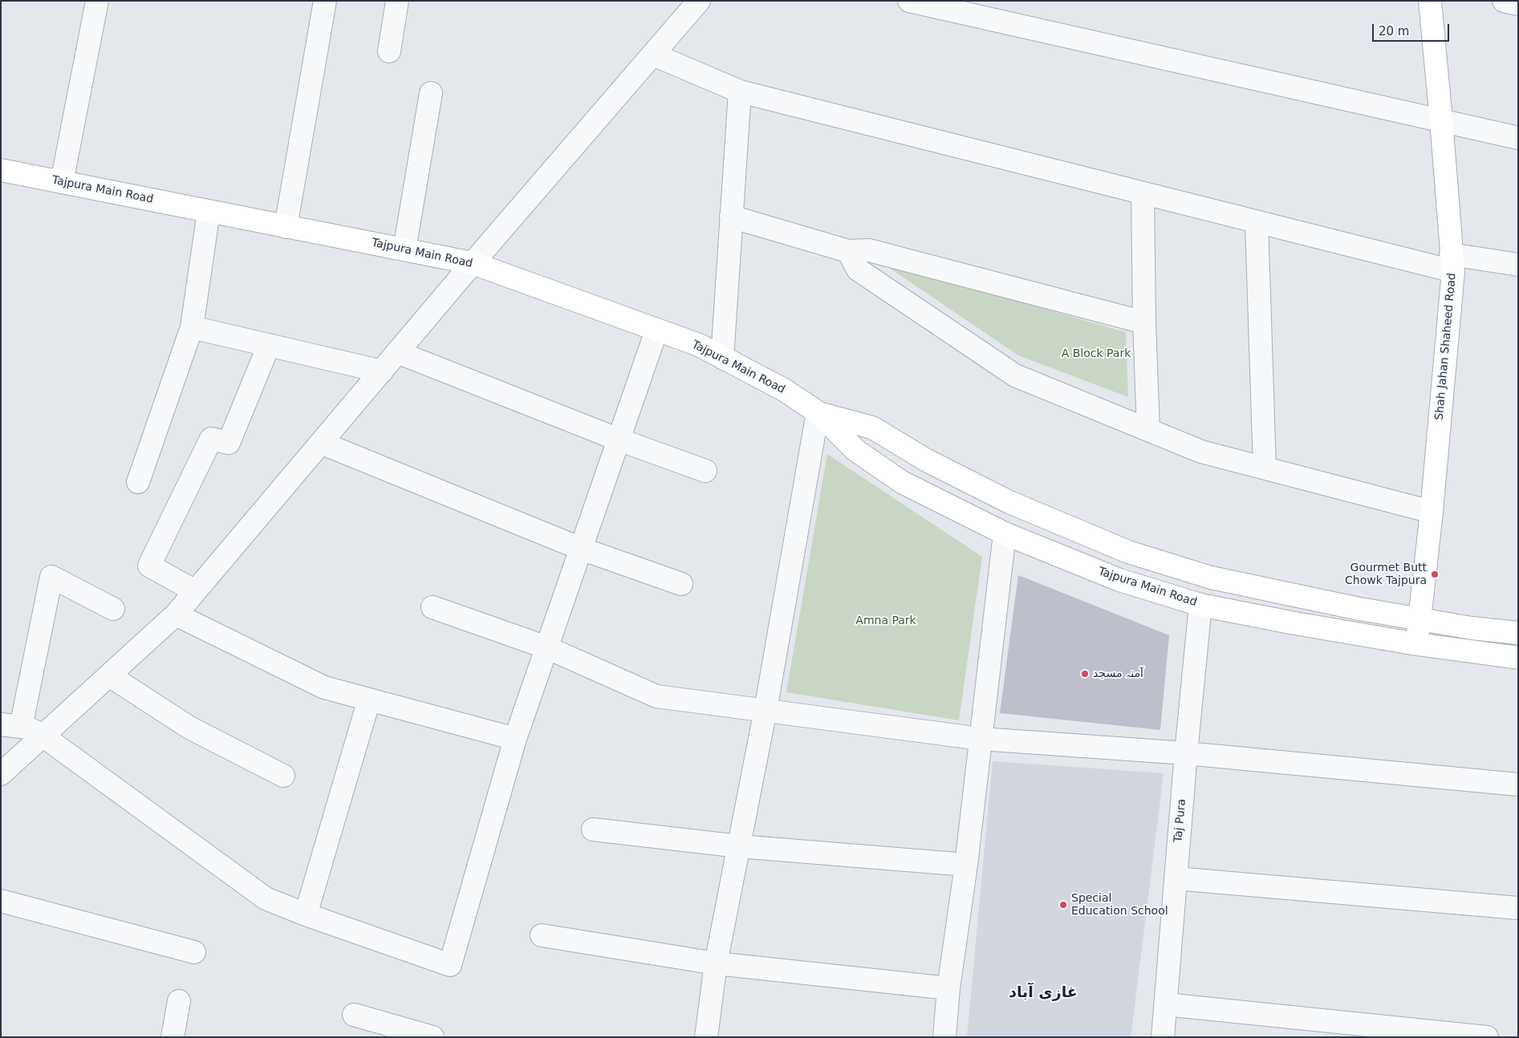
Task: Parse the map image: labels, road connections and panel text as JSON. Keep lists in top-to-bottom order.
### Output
{
  "streets": {
    "street": ["Tajpura Main Road", "Shah Jahan Shaheed Road", "Taj Pura"]
  },
  "crossings": [
    ["Tajpura Main Road", "Shah Jahan Shaheed Road"],
    ["Tajpura Main Road", "Taj Pura"]
  ],
  "districts": ["غازى آباد"],
  "parks": ["A Block Park", "Amna Park"],
  "places": ["Gourmet Butt Chowk Tajpura", "آمنہ مسجد", "Special Education School"],
  "scale_bar": "20 m"
}
